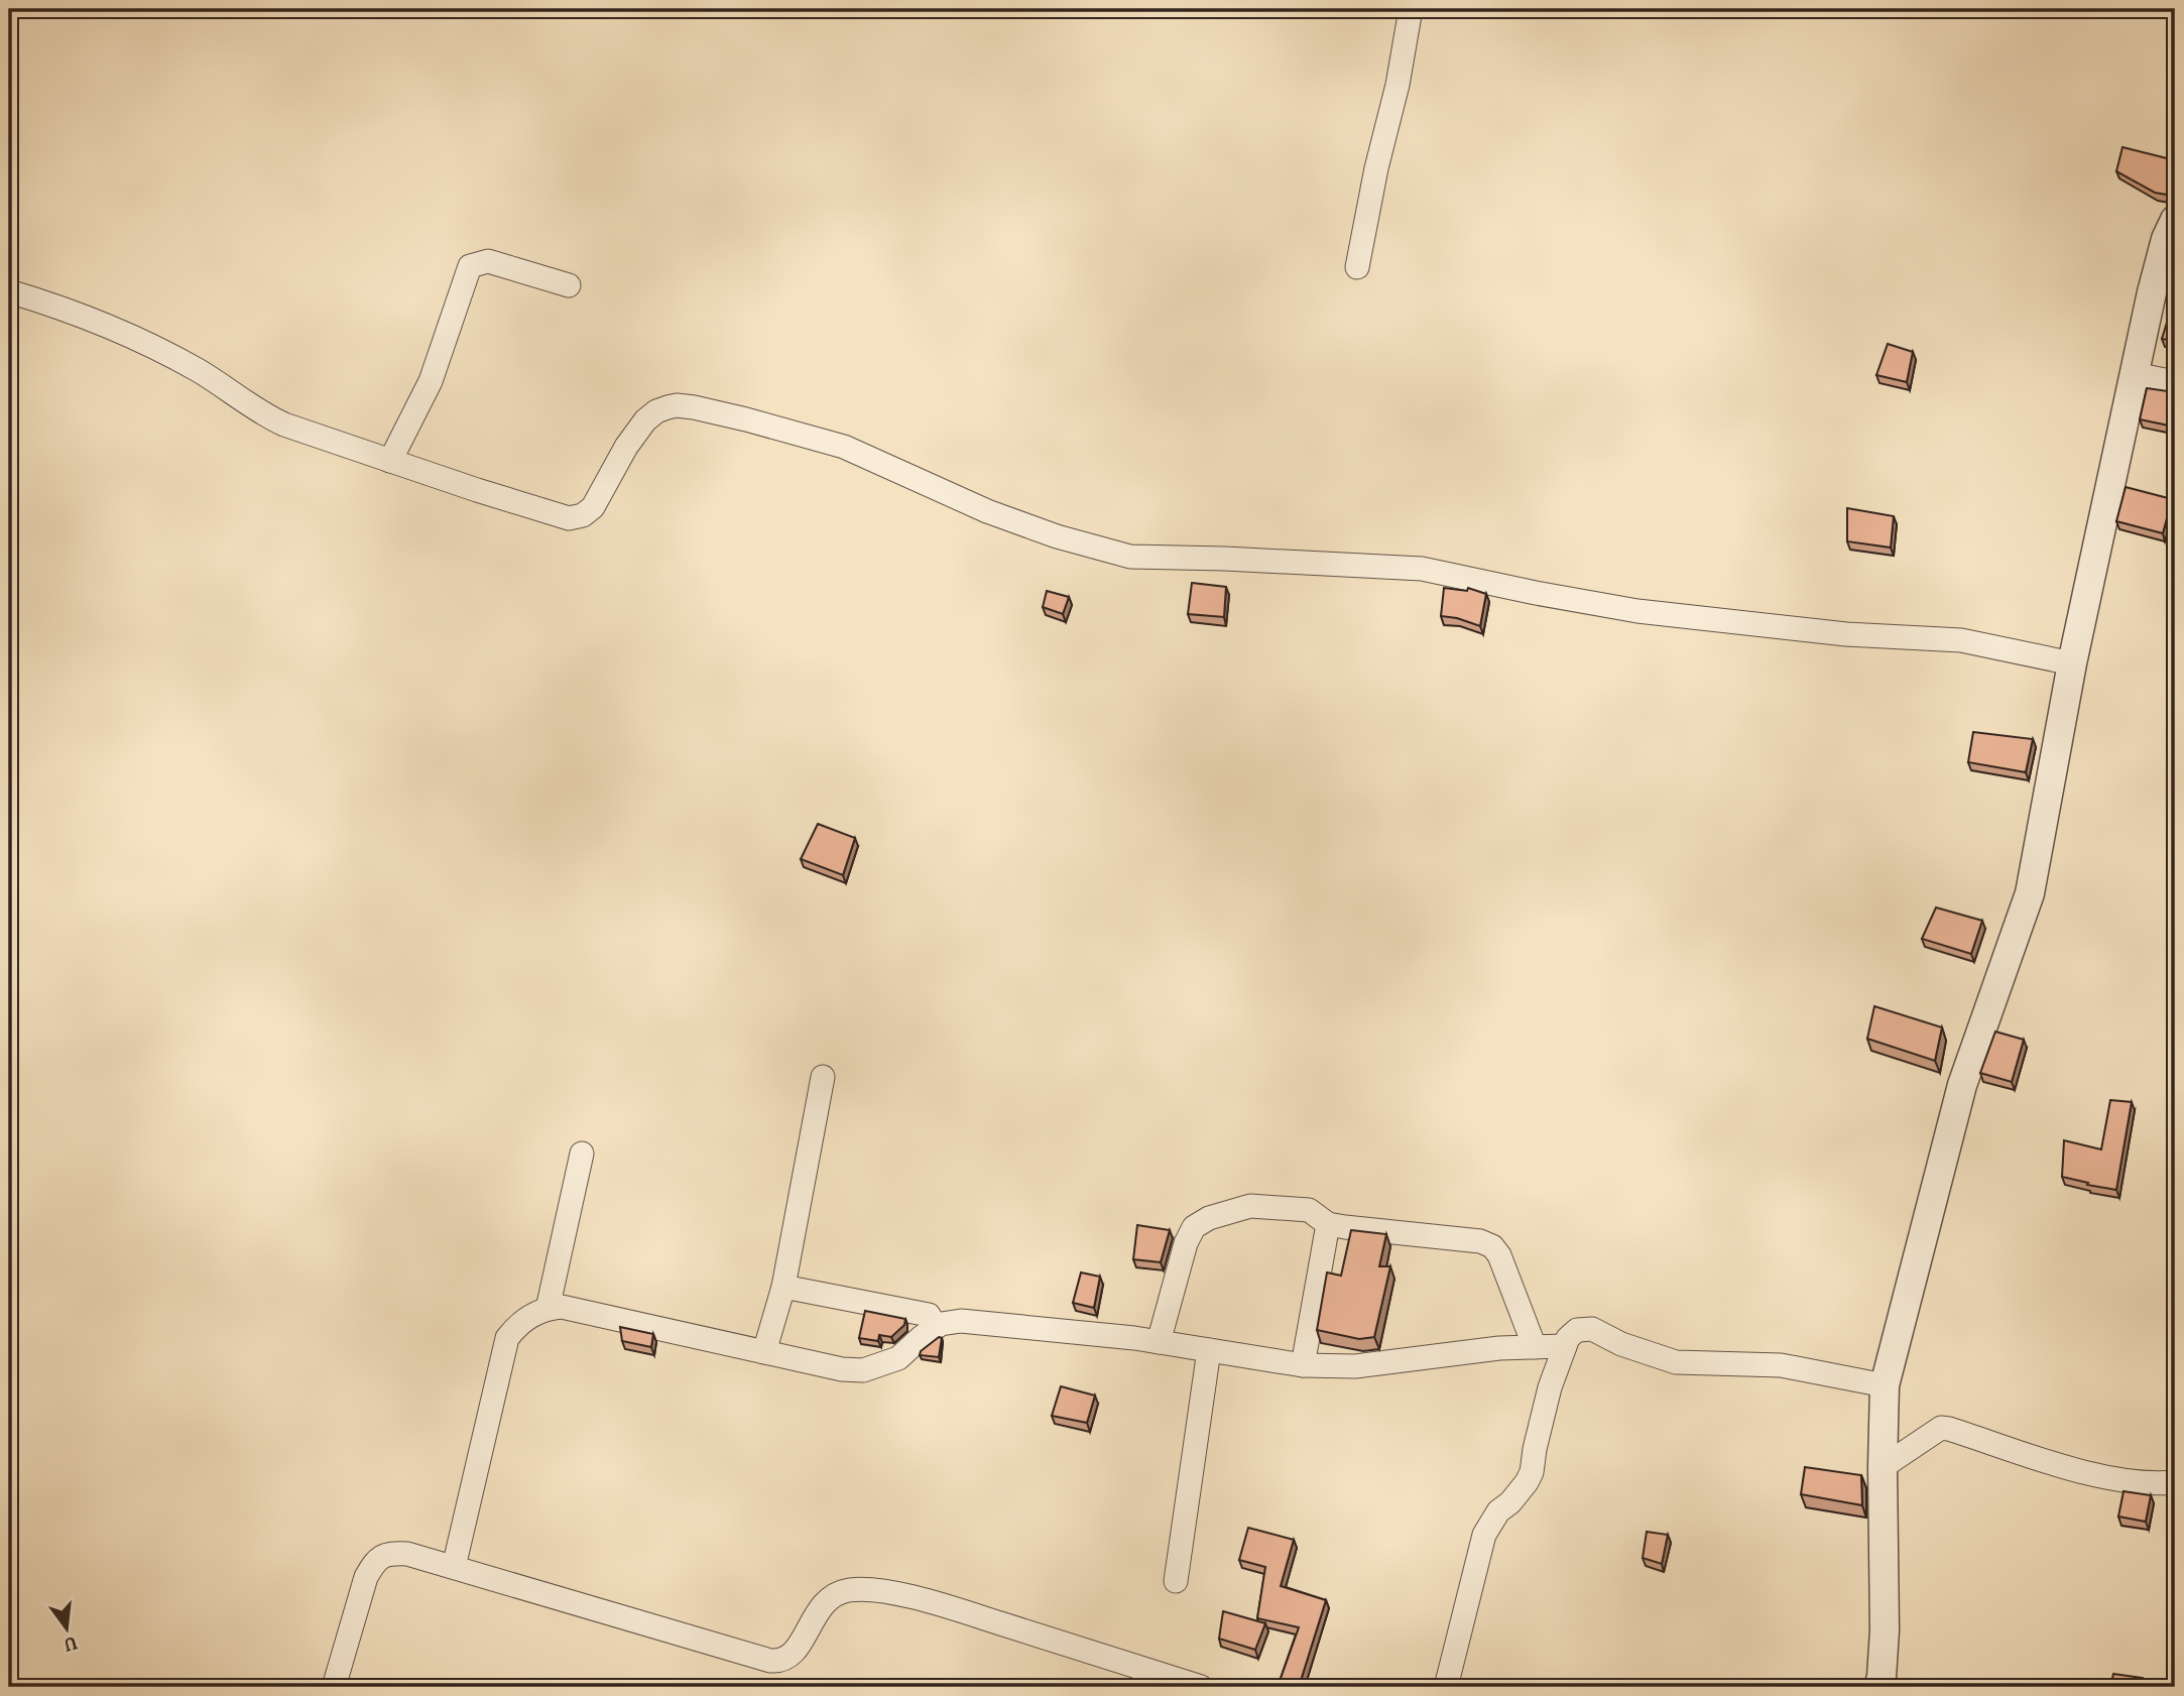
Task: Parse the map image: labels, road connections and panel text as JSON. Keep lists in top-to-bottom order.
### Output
{
  "north": "bottom"
}
